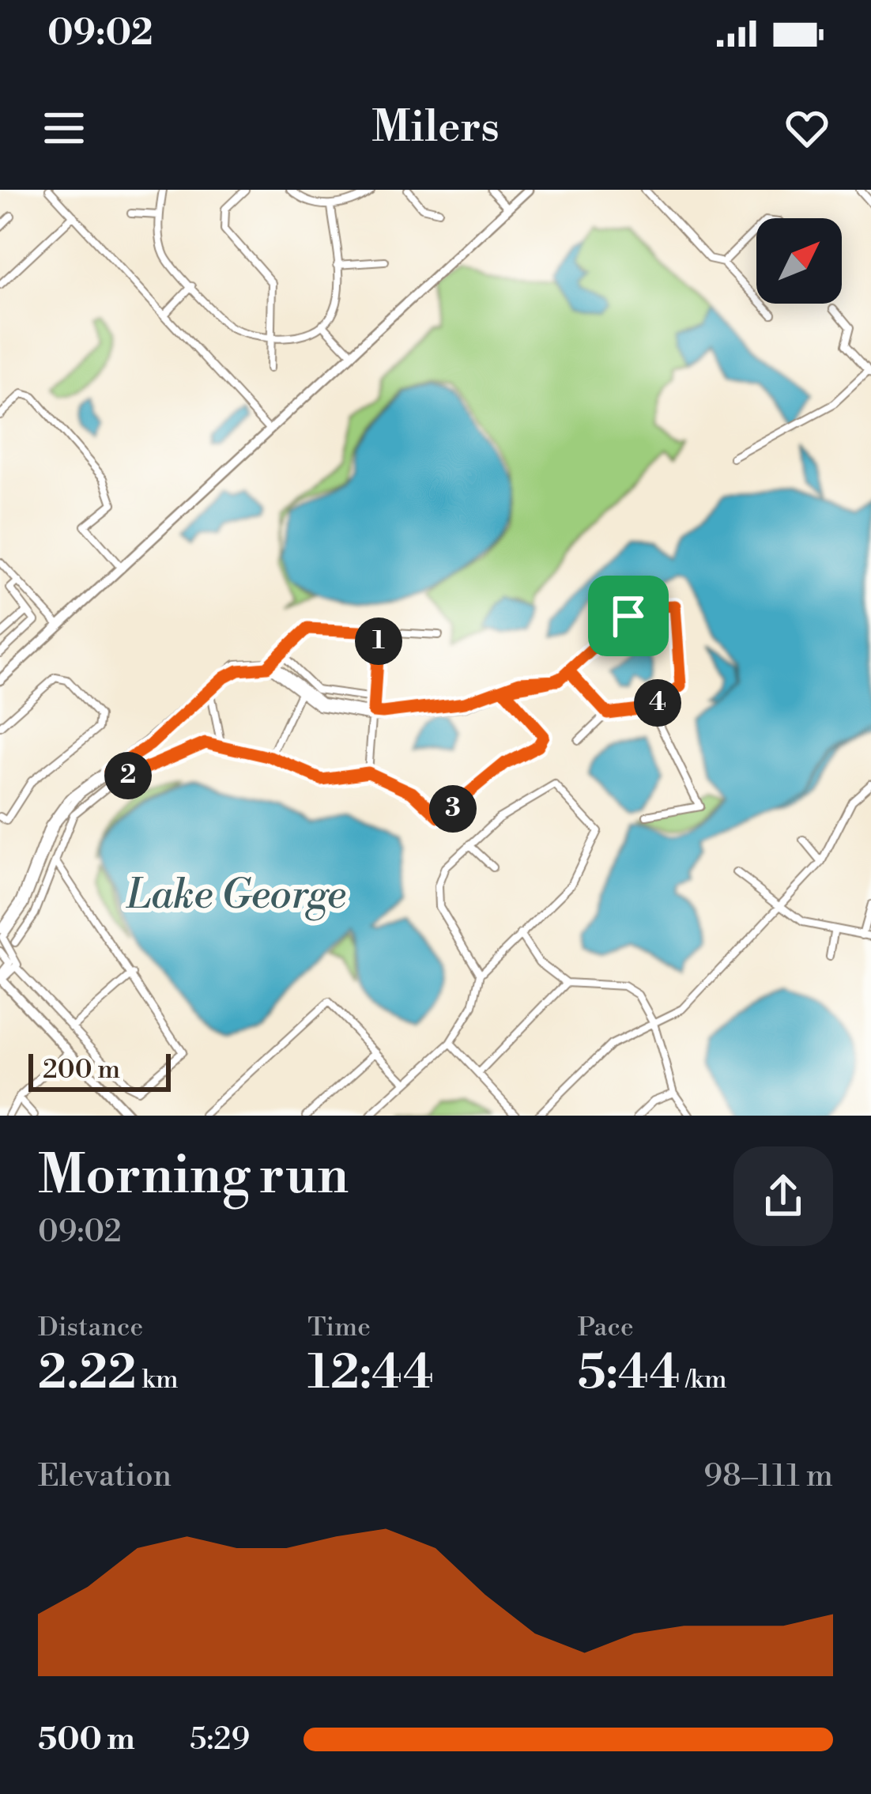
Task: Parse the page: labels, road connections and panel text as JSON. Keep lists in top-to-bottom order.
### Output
{
  "water": ["Lake George"],
  "scale_bar": "200 m",
  "north": "top right",
  "page": {
    "status": "09:02",
    "header": "Milers",
    "pins": [
      "1",
      "4",
      "2",
      "3"
    ],
    "scale": "200 m",
    "heading": ["Morning run", "09:02"],
    "stats": [
      ["Distance", "2.22 km"],
      ["Time", "12:44"],
      ["Pace", "5:44 /km"]
    ],
    "chart": ["Elevation", "98–111 m"],
    "list": [
      {
        "name": "500 m",
        "note": "5:29"
      }
    ]
  }
}
